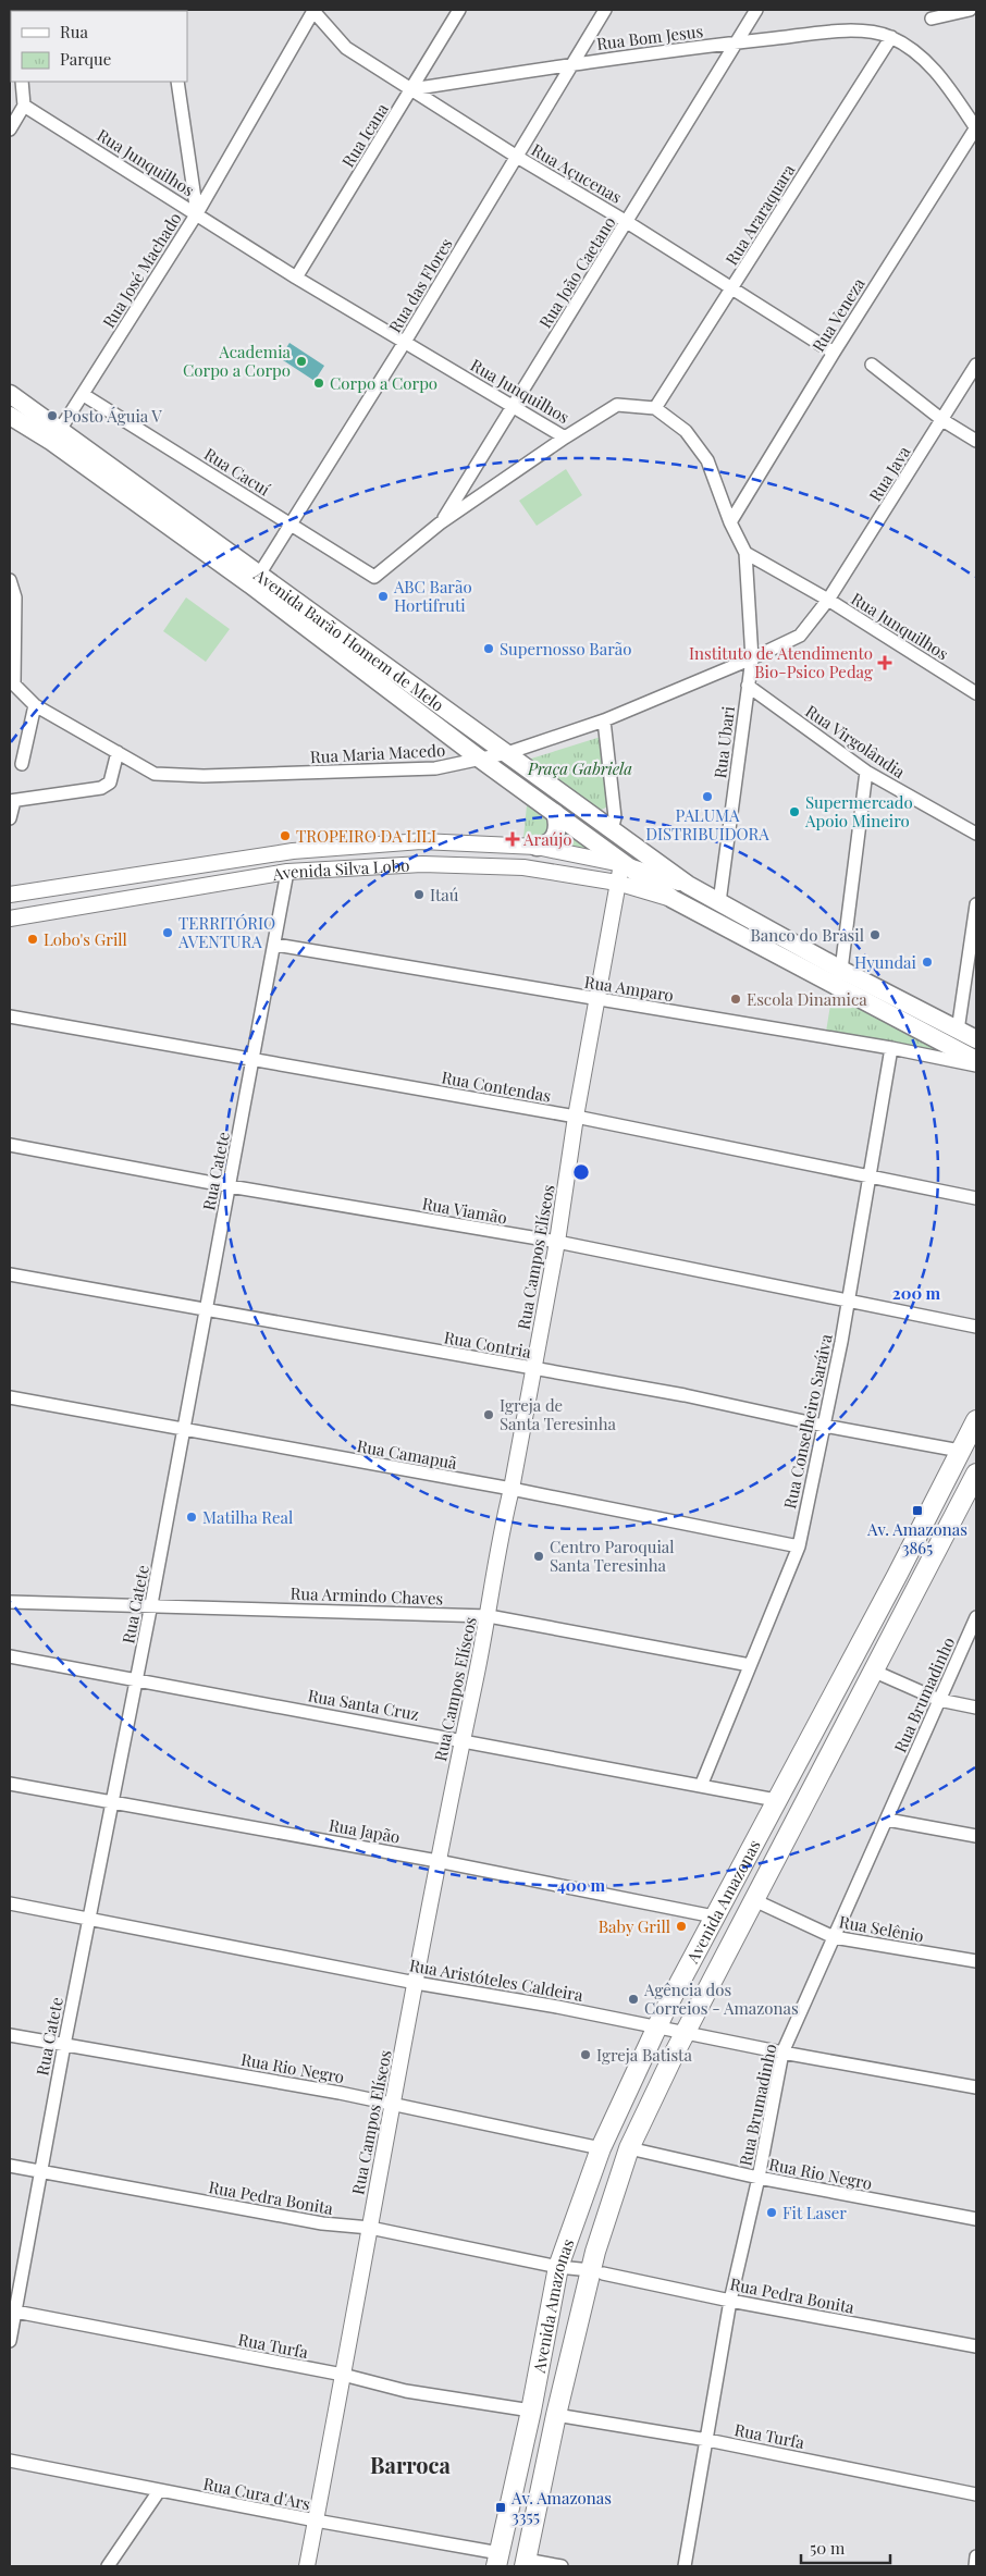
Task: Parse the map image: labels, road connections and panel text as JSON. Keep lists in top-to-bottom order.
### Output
{
  "streets": {
    "main road": ["Avenida Barão Homem de Melo", "Avenida Silva Lobo", "Avenida Amazonas"],
    "street": [
      "Rua Bom Jesus",
      "Rua Icana",
      "Rua Junquilhos",
      "Rua Açucenas",
      "Rua Araraquara",
      "Rua José Machado",
      "Rua João Caetano",
      "Rua das Flores",
      "Rua Veneza",
      "Rua Cacuí",
      "Rua Java",
      "Rua Virgolândia",
      "Rua Ubari",
      "Rua Maria Macedo",
      "Rua Amparo",
      "Rua Contendas",
      "Rua Catete",
      "Rua Viamão",
      "Rua Campos Elíseos",
      "Rua Contria",
      "Rua Conselheiro Saráiva",
      "Rua Camapuã",
      "Rua Armindo Chaves",
      "Rua Brumadinho",
      "Rua Santa Cruz",
      "Rua Japão",
      "Rua Selênio",
      "Rua Aristóteles Caldeira",
      "Rua Rio Negro",
      "Rua Pedra Bonita",
      "Rua Turfa",
      "Rua Cura d'Ars"
    ]
  },
  "crossings": [
    ["Rua Bom Jesus", "Rua Icana"],
    ["Rua Bom Jesus", "Rua Açucenas"],
    ["Rua Bom Jesus", "Rua Araraquara"],
    ["Rua Bom Jesus", "Rua João Caetano"],
    ["Rua Bom Jesus", "Rua das Flores"],
    ["Rua Icana", "Rua Junquilhos"],
    ["Rua Icana", "Rua Açucenas"],
    ["Rua Junquilhos", "Rua Araraquara"],
    ["Rua Junquilhos", "Rua José Machado"],
    ["Rua Junquilhos", "Rua João Caetano"],
    ["Rua Junquilhos", "Rua das Flores"],
    ["Rua Junquilhos", "Rua Java"],
    ["Rua Junquilhos", "Rua Ubari"],
    ["Rua Junquilhos", "Rua Maria Macedo"],
    ["Rua Açucenas", "Rua Araraquara"],
    ["Rua Açucenas", "Rua José Machado"],
    ["Rua Açucenas", "Rua João Caetano"],
    ["Rua Açucenas", "Rua das Flores"],
    ["Rua Açucenas", "Rua Veneza"],
    ["Rua José Machado", "Rua Cacuí"],
    ["Rua José Machado", "Avenida Barão Homem de Melo"],
    ["Rua João Caetano", "Rua Cacuí"],
    ["Rua das Flores", "Rua Cacuí"],
    ["Rua das Flores", "Avenida Barão Homem de Melo"],
    ["Rua Java", "Rua Maria Macedo"],
    ["Avenida Barão Homem de Melo", "Rua Maria Macedo"],
    ["Avenida Barão Homem de Melo", "Avenida Silva Lobo"],
    ["Avenida Barão Homem de Melo", "Rua Campos Elíseos"],
    ["Rua Virgolândia", "Rua Ubari"],
    ["Rua Ubari", "Rua Maria Macedo"],
    ["Rua Ubari", "Avenida Silva Lobo"],
    ["Avenida Silva Lobo", "Rua Catete"],
    ["Avenida Silva Lobo", "Rua Campos Elíseos"],
    ["Rua Amparo", "Rua Catete"],
    ["Rua Amparo", "Rua Campos Elíseos"],
    ["Rua Amparo", "Rua Conselheiro Saráiva"],
    ["Rua Contendas", "Rua Catete"],
    ["Rua Contendas", "Rua Campos Elíseos"],
    ["Rua Contendas", "Rua Conselheiro Saráiva"],
    ["Rua Catete", "Rua Viamão"],
    ["Rua Catete", "Rua Contria"],
    ["Rua Catete", "Rua Camapuã"],
    ["Rua Catete", "Rua Armindo Chaves"],
    ["Rua Catete", "Rua Santa Cruz"],
    ["Rua Catete", "Rua Japão"],
    ["Rua Catete", "Rua Aristóteles Caldeira"],
    ["Rua Catete", "Rua Rio Negro"],
    ["Rua Catete", "Rua Pedra Bonita"],
    ["Rua Catete", "Rua Turfa"],
    ["Rua Viamão", "Rua Campos Elíseos"],
    ["Rua Viamão", "Rua Conselheiro Saráiva"],
    ["Rua Campos Elíseos", "Rua Contria"],
    ["Rua Campos Elíseos", "Rua Camapuã"],
    ["Rua Campos Elíseos", "Rua Armindo Chaves"],
    ["Rua Campos Elíseos", "Rua Santa Cruz"],
    ["Rua Campos Elíseos", "Rua Japão"],
    ["Rua Campos Elíseos", "Rua Aristóteles Caldeira"],
    ["Rua Campos Elíseos", "Rua Rio Negro"],
    ["Rua Campos Elíseos", "Rua Pedra Bonita"],
    ["Rua Campos Elíseos", "Rua Turfa"],
    ["Rua Campos Elíseos", "Rua Cura d'Ars"],
    ["Rua Contria", "Rua Conselheiro Saráiva"],
    ["Rua Contria", "Avenida Amazonas"],
    ["Rua Conselheiro Saráiva", "Rua Camapuã"],
    ["Rua Conselheiro Saráiva", "Rua Armindo Chaves"],
    ["Rua Conselheiro Saráiva", "Rua Santa Cruz"],
    ["Rua Brumadinho", "Rua Selênio"],
    ["Rua Brumadinho", "Rua Aristóteles Caldeira"],
    ["Rua Brumadinho", "Rua Rio Negro"],
    ["Rua Brumadinho", "Rua Pedra Bonita"],
    ["Rua Brumadinho", "Rua Turfa"],
    ["Rua Santa Cruz", "Avenida Amazonas"],
    ["Rua Japão", "Avenida Amazonas"],
    ["Avenida Amazonas", "Rua Selênio"],
    ["Avenida Amazonas", "Rua Aristóteles Caldeira"],
    ["Avenida Amazonas", "Rua Rio Negro"],
    ["Avenida Amazonas", "Rua Pedra Bonita"],
    ["Avenida Amazonas", "Rua Turfa"],
    ["Avenida Amazonas", "Rua Cura d'Ars"]
  ],
  "districts": ["Barroca"],
  "parks": ["Praça Gabriela"],
  "places": {
    "other": [
      "Academia Corpo a Corpo",
      "Corpo a Corpo",
      "Posto Águia V",
      "ABC Barão Hortifruti",
      "Supernosso Barão",
      "PALUMA DISTRIBUIDORA",
      "Supermercado Apoio Mineiro",
      "TROPEIRO DA LILI",
      "Itaú",
      "TERRITÓRIO AVENTURA",
      "Banco do Brasil",
      "Lobo's Grill",
      "Hyundai",
      "Escola Dinamica",
      "Igreja de Santa Teresinha",
      "Matilha Real",
      "Centro Paroquial Santa Teresinha",
      "Baby Grill",
      "Agência dos Correios - Amazonas",
      "Igreja Batista",
      "Fit Laser"
    ],
    "health": ["Instituto de Atendimento Bio-Psico Pedag", "Araújo"],
    "transit": ["Av. Amazonas 3865", "Av. Amazonas 3355"]
  },
  "legend": ["Rua", "Parque"],
  "scale_bar": "50 m",
  "rings": ["200 m", "400 m"]
}
